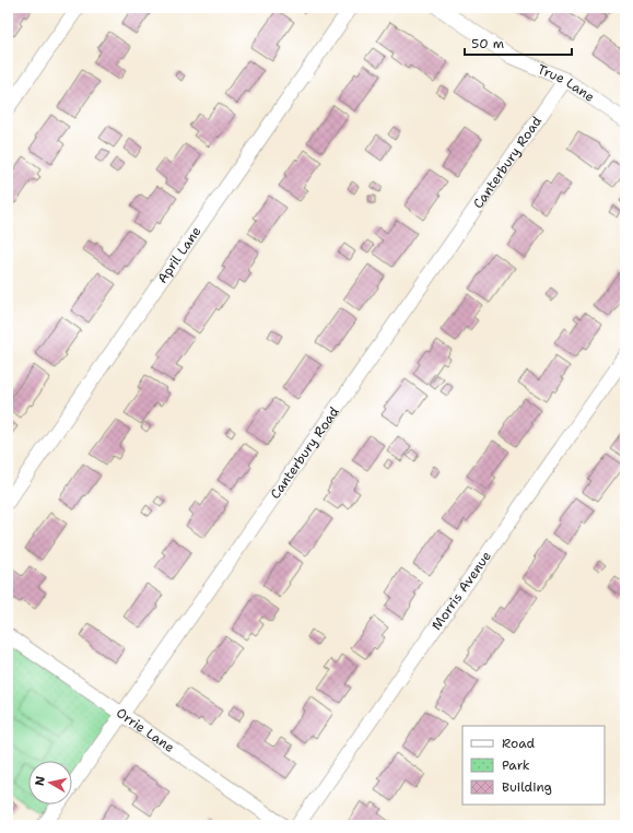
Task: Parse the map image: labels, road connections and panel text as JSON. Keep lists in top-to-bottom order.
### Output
{
  "streets": {
    "street": [
      "True Lane",
      "Canterbury Road",
      "April Lane",
      "Morris Avenue",
      "Orrie Lane"
    ]
  },
  "crossings": [
    ["True Lane", "Canterbury Road"],
    ["Canterbury Road", "Orrie Lane"]
  ],
  "legend": ["Road", "Park", "Building"],
  "scale_bar": "50 m",
  "north": "left"
}
